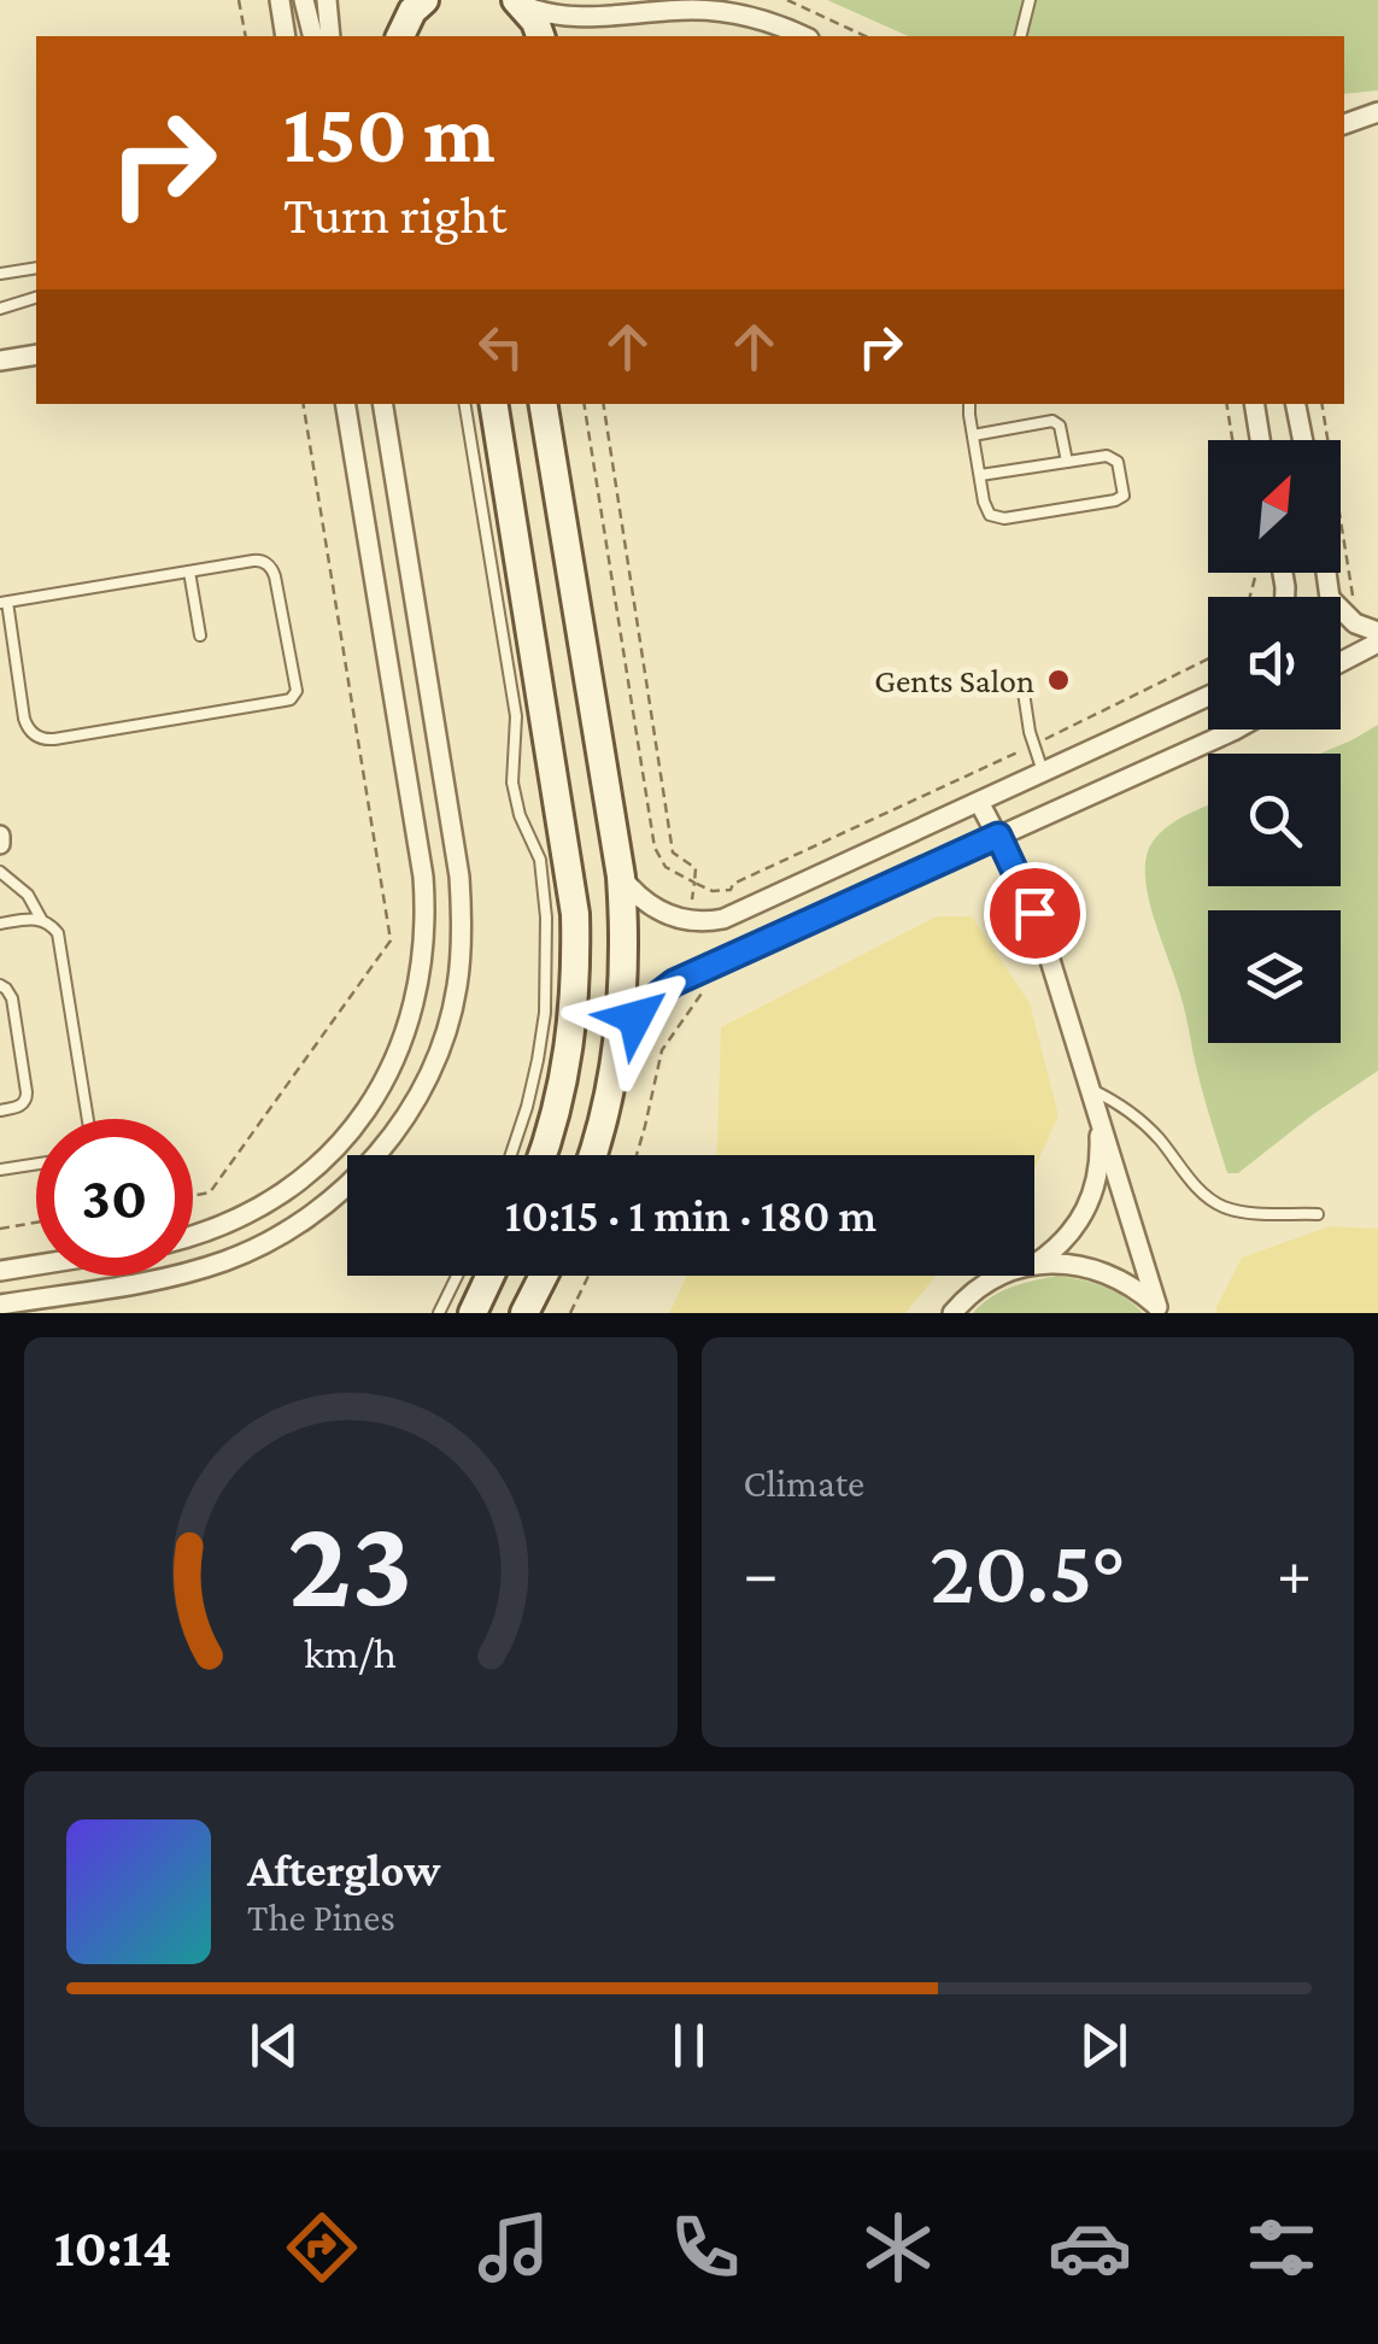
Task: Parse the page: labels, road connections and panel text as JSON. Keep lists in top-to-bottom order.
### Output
{
  "places": ["Gents Salon"],
  "north": "top right",
  "page": {
    "turn": ["150 m", "Turn right"],
    "limit": "30",
    "trip": "10:15 · 1 min · 180 m",
    "tile": "Climate",
    "heat": ["−", "20.5°", "+"],
    "song": ["Afterglow", "The Pines"],
    "tabs": "10:14",
    "gauge": ["23", "km/h"]
  }
}
